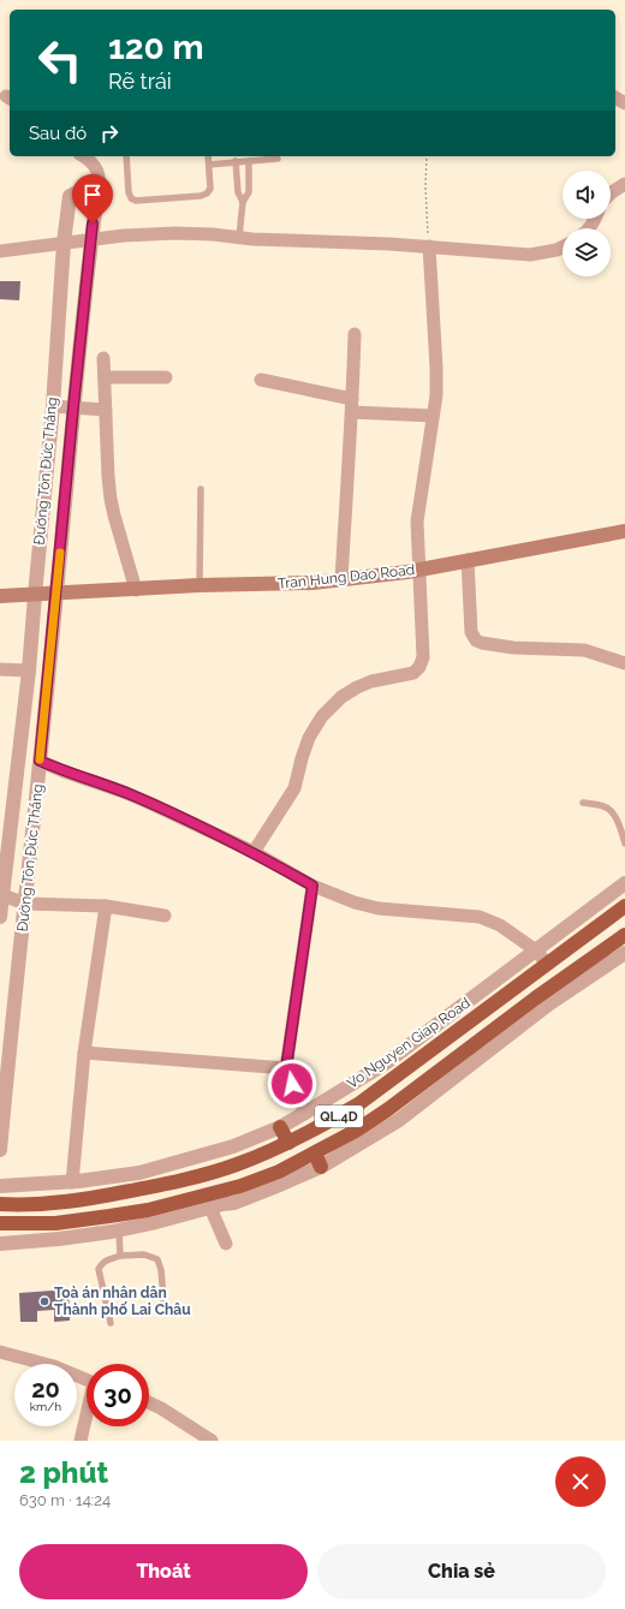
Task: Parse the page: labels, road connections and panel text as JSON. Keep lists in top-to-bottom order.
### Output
{
  "streets": {
    "highway": ["Vo Nguyen Giap Road", "QL.4D"],
    "main road": ["Tran Hung Dao Road"],
    "street": ["Đường Tôn Đức Thắng"]
  },
  "crossings": [
    ["Đường Tôn Đức Thắng", "Tran Hung Dao Road"]
  ],
  "places": ["Toà án nhân dân Thành phố Lai Châu"],
  "page": {
    "turn": ["120 m", "Rẽ trái"],
    "then": "Sau đó",
    "speed": "20 km/h",
    "limit": "30",
    "heading": ["2 phút", "630 m · 14:24"],
    "buttons": ["Thoát", "Chia sẻ"]
  }
}
